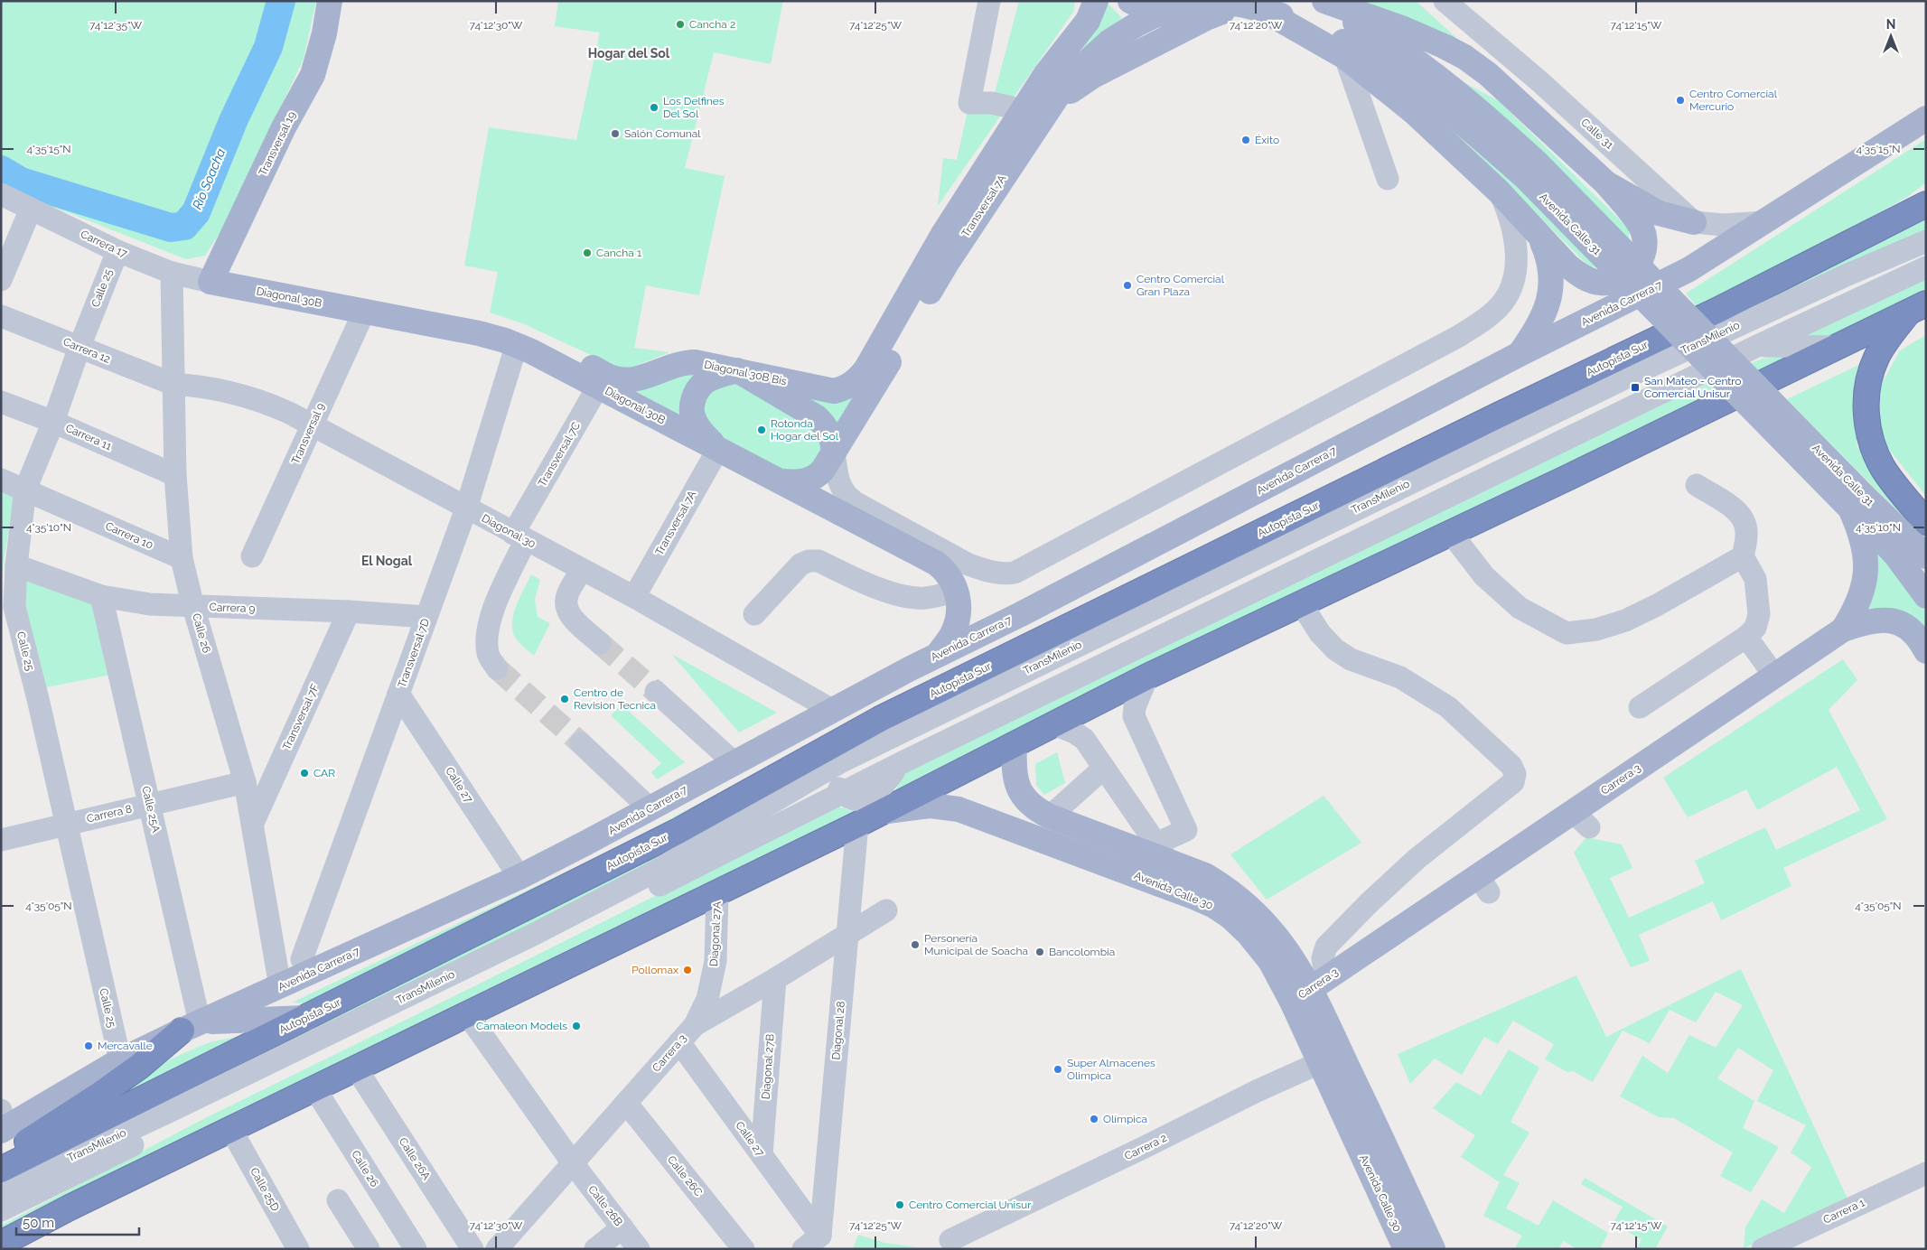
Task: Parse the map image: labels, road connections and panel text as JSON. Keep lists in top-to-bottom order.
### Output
{
  "streets": {
    "highway": ["Autopista Sur"],
    "main road": [
      "Transversal 19",
      "Transversal 7A",
      "Avenida Calle 31",
      "Diagonal 30B",
      "Avenida Carrera 7",
      "Diagonal 30B Bis",
      "Carrera 3",
      "Avenida Calle 30"
    ],
    "street": [
      "Calle 31",
      "Carrera 17",
      "Calle 25",
      "TransMilenio",
      "Carrera 12",
      "Transversal 9",
      "Carrera 11",
      "Transversal 7C",
      "Diagonal 30",
      "Carrera 10",
      "Carrera 9",
      "Calle 26",
      "Transversal 7D",
      "Transversal 7F",
      "Calle 27",
      "Calle 25A",
      "Carrera 8",
      "Diagonal 27A",
      "Diagonal 28",
      "Diagonal 27B",
      "Carrera 2",
      "Calle 26A",
      "Calle 26C",
      "Calle 25D",
      "Calle 26B",
      "Carrera 1"
    ]
  },
  "crossings": [
    ["Transversal 19", "Carrera 17"],
    ["Transversal 19", "Diagonal 30B"],
    ["Transversal 7A", "Avenida Calle 31"],
    ["Transversal 7A", "Diagonal 30B"],
    ["Transversal 7A", "Diagonal 30B Bis"],
    ["Transversal 7A", "Diagonal 30"],
    ["Avenida Calle 31", "Carrera 3"],
    ["Carrera 17", "Calle 25"],
    ["Carrera 17", "Diagonal 30B"],
    ["Carrera 17", "Calle 26"],
    ["Calle 25", "Avenida Carrera 7"],
    ["Calle 25", "Carrera 12"],
    ["Calle 25", "Carrera 11"],
    ["Calle 25", "Carrera 10"],
    ["Calle 25", "Carrera 9"],
    ["Calle 25", "Carrera 8"],
    ["Diagonal 30B", "Avenida Carrera 7"],
    ["Diagonal 30B", "Diagonal 30B Bis"],
    ["Diagonal 30B", "Transversal 9"],
    ["Diagonal 30B", "Transversal 7C"],
    ["Diagonal 30B", "Transversal 7D"],
    ["Avenida Carrera 7", "Diagonal 30"],
    ["Avenida Carrera 7", "Calle 26"],
    ["Avenida Carrera 7", "Calle 27"],
    ["Avenida Carrera 7", "Calle 25A"],
    ["Carrera 12", "Diagonal 30"],
    ["Carrera 12", "Calle 26"],
    ["Diagonal 30B Bis", "Transversal 7C"],
    ["Transversal 9", "Diagonal 30"],
    ["Carrera 11", "Calle 26"],
    ["Transversal 7C", "Diagonal 30"],
    ["Diagonal 30", "Calle 26"],
    ["Diagonal 30", "Transversal 7D"],
    ["Carrera 10", "Calle 26"],
    ["Carrera 9", "Calle 26"],
    ["Carrera 9", "Transversal 7D"],
    ["Carrera 9", "Transversal 7F"],
    ["Carrera 9", "Calle 25A"],
    ["Calle 26", "Transversal 7F"],
    ["Calle 26", "Carrera 8"],
    ["Transversal 7D", "Calle 27"],
    ["Carrera 3", "Calle 27"],
    ["Carrera 3", "Avenida Calle 30"],
    ["Carrera 3", "Diagonal 27A"],
    ["Carrera 3", "Diagonal 28"],
    ["Carrera 3", "Diagonal 27B"],
    ["Carrera 3", "Calle 26C"],
    ["Carrera 3", "Calle 26B"],
    ["Calle 27", "Diagonal 28"],
    ["Calle 27", "Diagonal 27B"],
    ["Calle 25A", "Carrera 8"],
    ["Avenida Calle 30", "Carrera 2"]
  ],
  "districts": ["Hogar del Sol", "El Nogal"],
  "water": ["Río Soacha"],
  "places": {
    "other": [
      "Cancha 2",
      "Centro Comercial Mercurio",
      "Los Delfines Del Sol",
      "Salón Comunal",
      "Éxito",
      "Cancha 1",
      "Centro Comercial Gran Plaza",
      "Rotonda Hogar del Sol",
      "Centro de Revision Tecnica",
      "CAR",
      "Personería Municipal de Soacha",
      "Bancolombia",
      "Pollomax",
      "Camaleon Models",
      "Mercavalle",
      "Super Almacenes Olimpica",
      "Olímpica",
      "Centro Comercial Unisur"
    ],
    "transit": ["San Mateo - Centro Comercial Unisur"]
  },
  "scale_bar": "50 m",
  "north": "top",
  "coordinates": [
    "74°12'35\"W",
    "74°12'30\"W",
    "74°12'25\"W",
    "74°12'20\"W",
    "74°12'15\"W",
    "4°35'15\"N",
    "4°35'10\"N",
    "4°35'05\"N"
  ]
}
